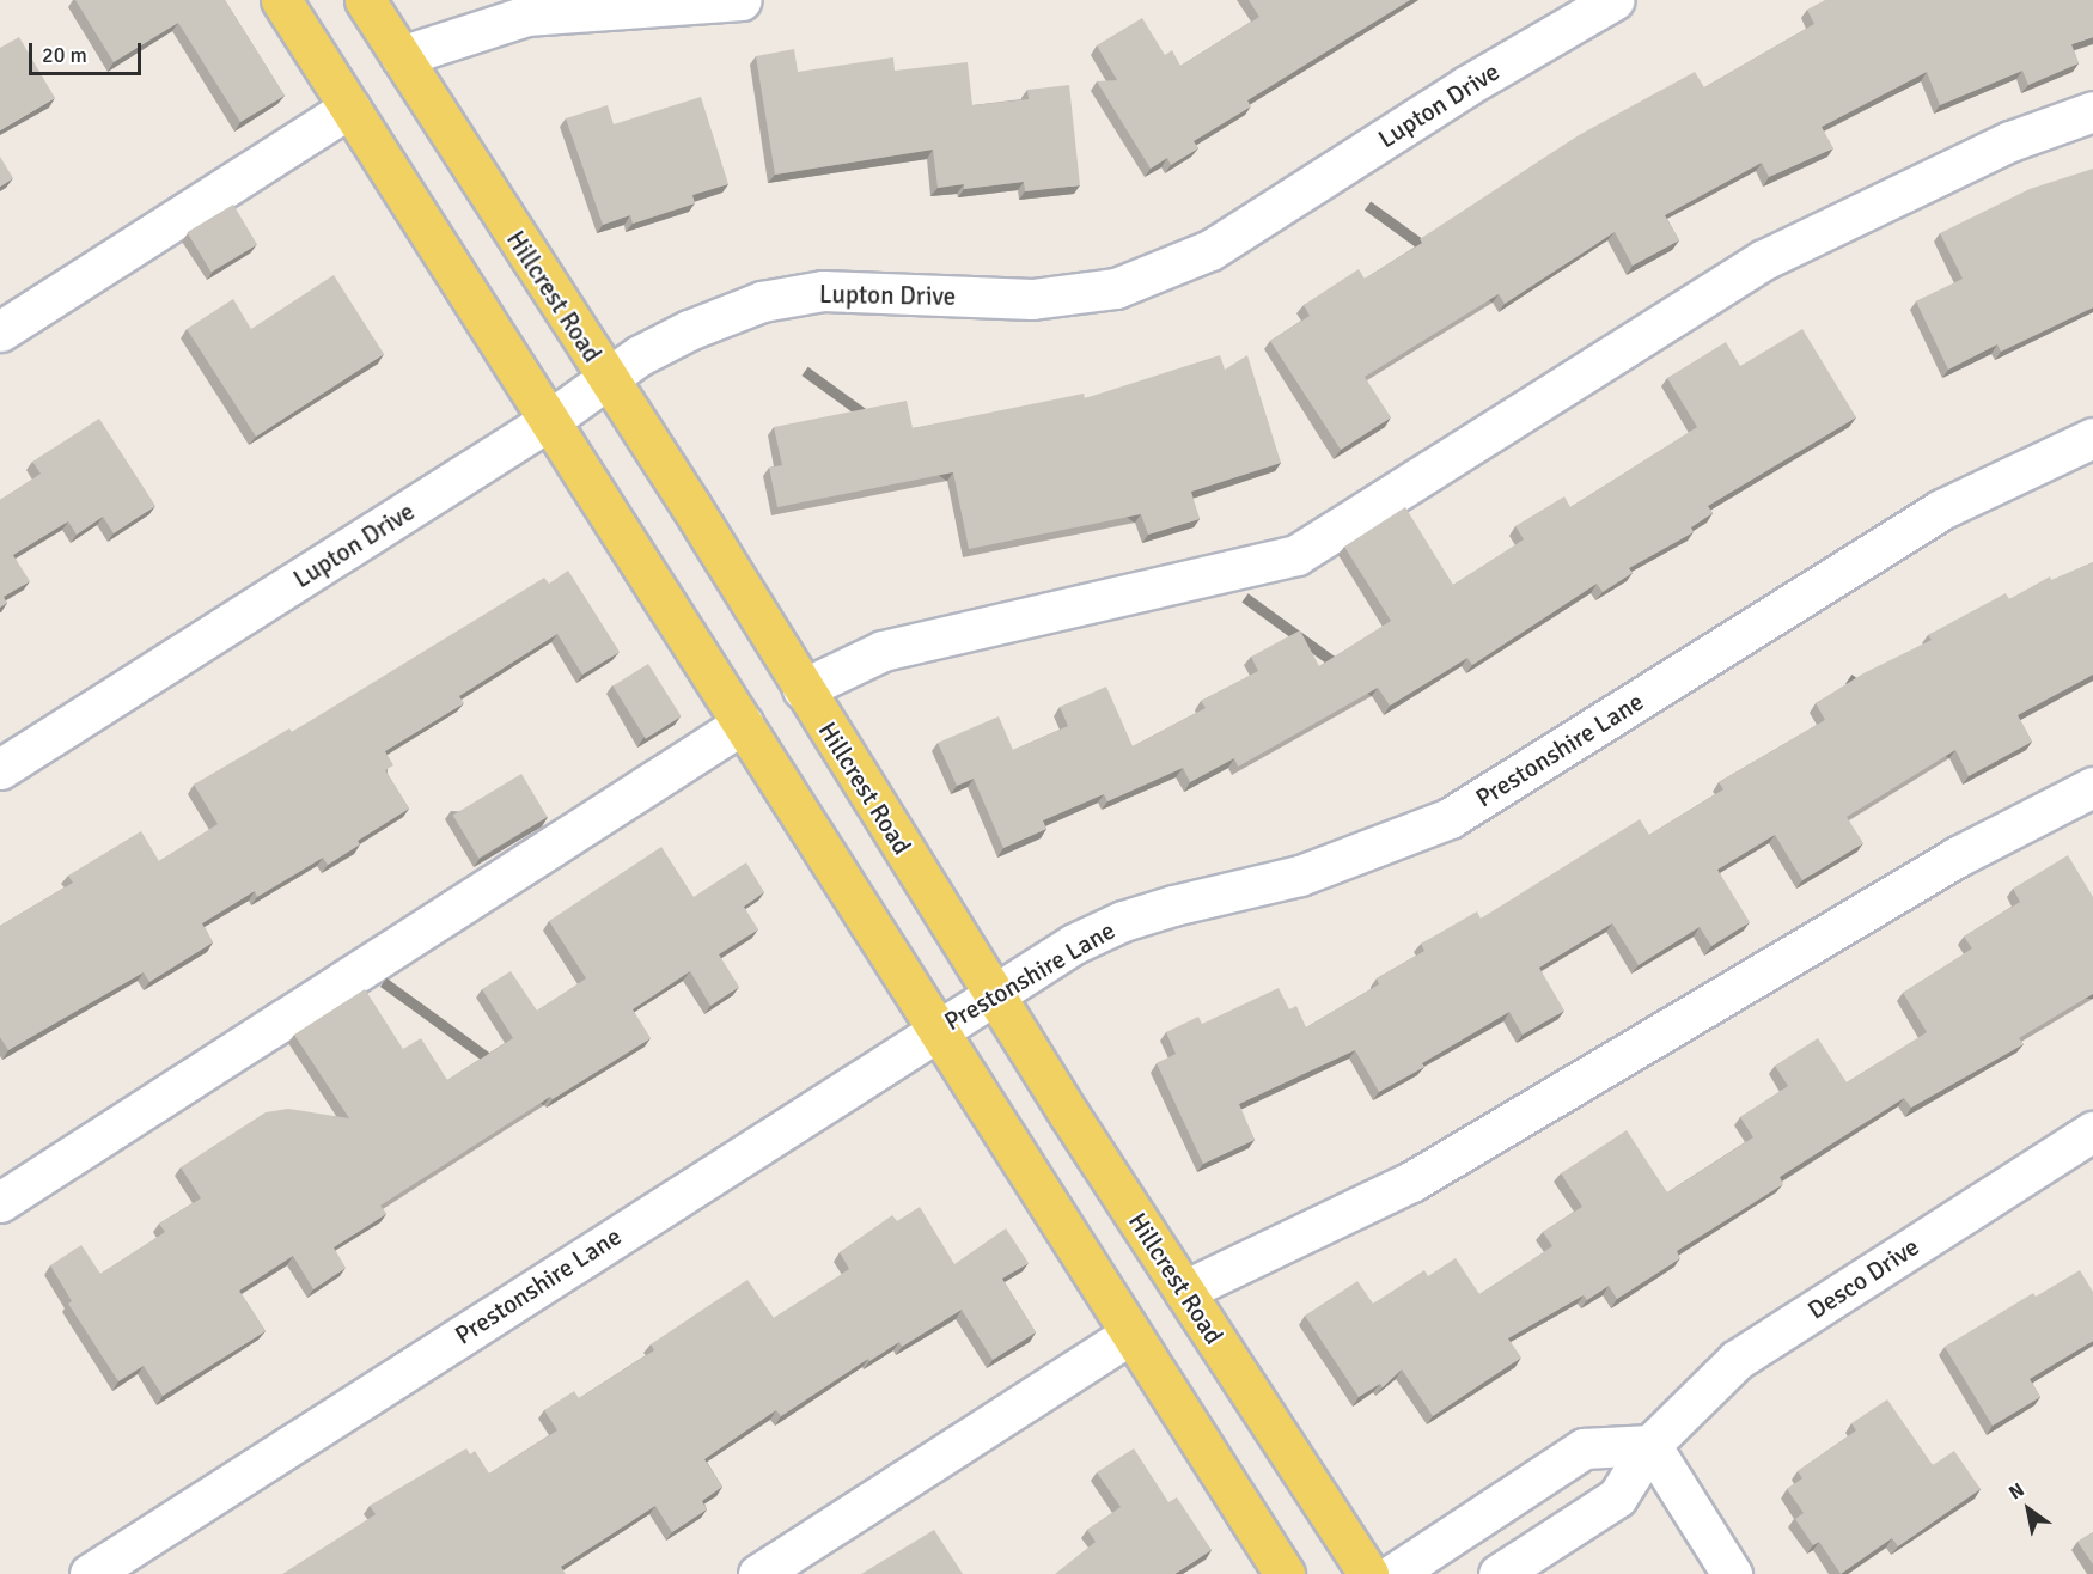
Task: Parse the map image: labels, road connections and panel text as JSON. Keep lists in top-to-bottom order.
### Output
{
  "streets": {
    "main road": ["Hillcrest Road"],
    "street": ["Lupton Drive", "Prestonshire Lane", "Desco Drive"]
  },
  "crossings": [
    ["Lupton Drive", "Hillcrest Road"],
    ["Hillcrest Road", "Prestonshire Lane"]
  ],
  "scale_bar": "20 m",
  "north": "top left"
}
